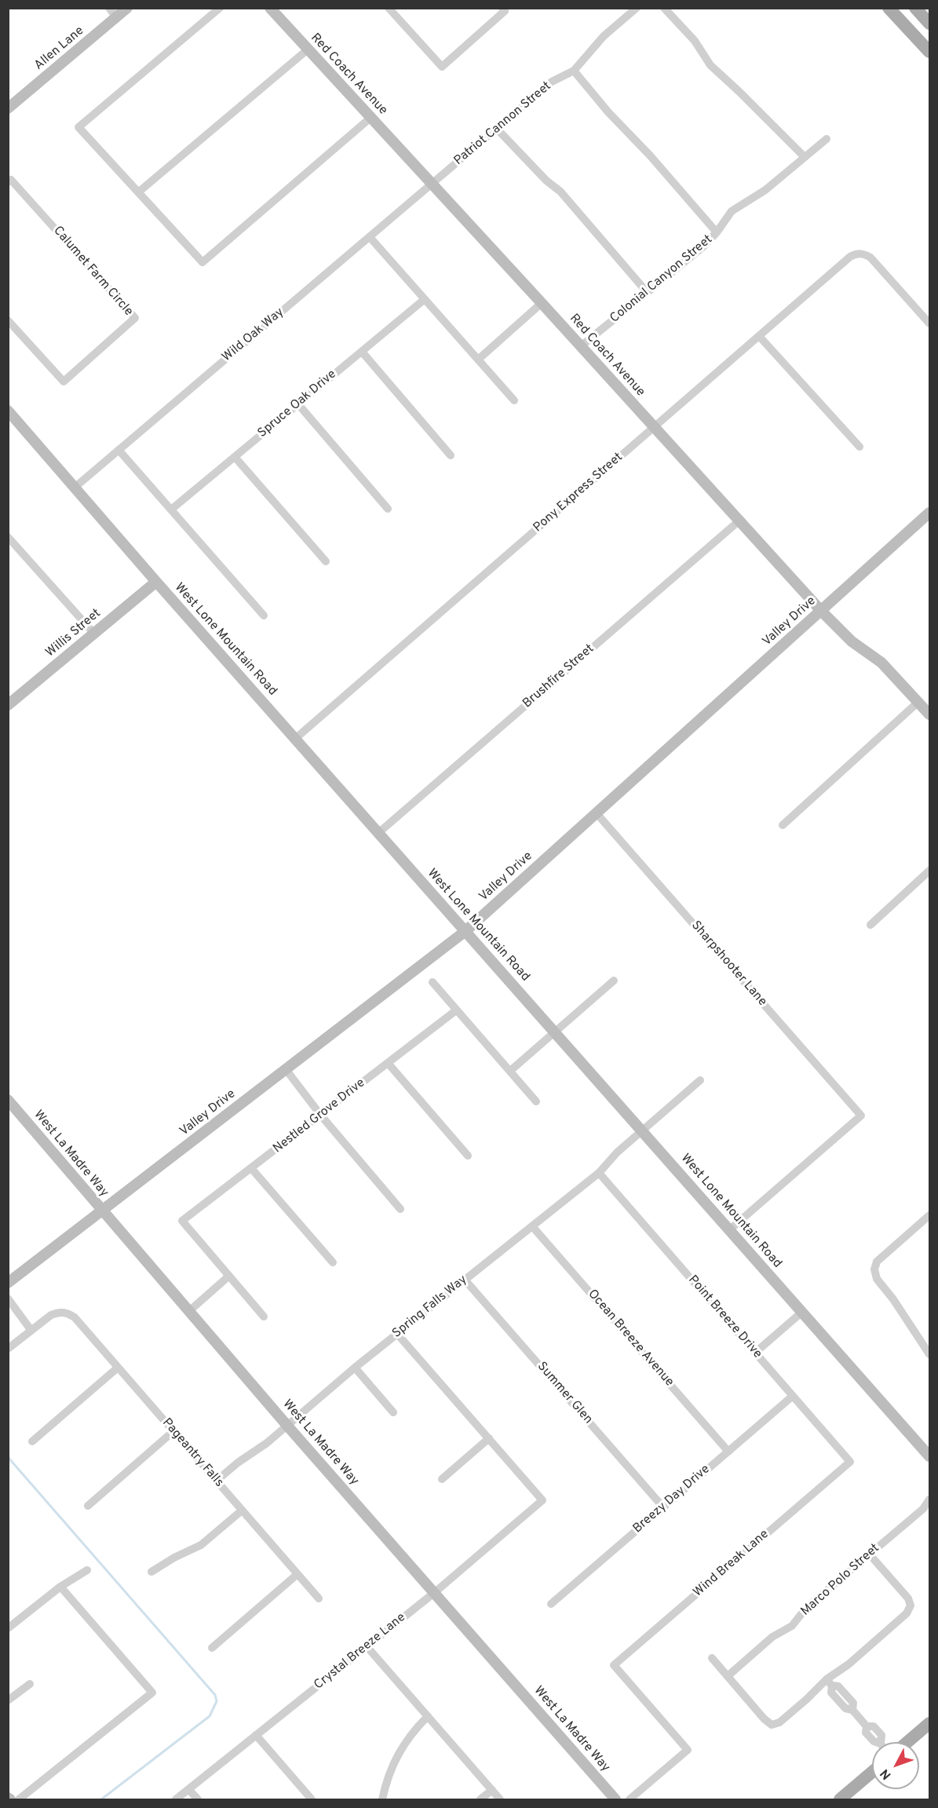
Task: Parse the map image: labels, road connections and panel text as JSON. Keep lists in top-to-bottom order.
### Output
{
  "streets": {
    "street": [
      "Allen Lane",
      "Red Coach Avenue",
      "Patriot Cannon Street",
      "Calumet Farm Circle",
      "Colonial Canyon Street",
      "Wild Oak Way",
      "Spruce Oak Drive",
      "Pony Express Street",
      "Valley Drive",
      "Willis Street",
      "West Lone Mountain Road",
      "Brushfire Street",
      "Sharpshooter Lane",
      "Nestled Grove Drive",
      "West La Madre Way",
      "Spring Falls Way",
      "Point Breeze Drive",
      "Ocean Breeze Avenue",
      "Summer Glen",
      "Pageantry Falls",
      "Breezy Day Drive",
      "Wind Break Lane",
      "Marco Polo Street",
      "Crystal Breeze Lane"
    ]
  },
  "crossings": [
    ["Red Coach Avenue", "Patriot Cannon Street"],
    ["Red Coach Avenue", "Colonial Canyon Street"],
    ["Red Coach Avenue", "Wild Oak Way"],
    ["Red Coach Avenue", "Pony Express Street"],
    ["Red Coach Avenue", "Valley Drive"],
    ["Red Coach Avenue", "Brushfire Street"],
    ["Patriot Cannon Street", "Wild Oak Way"],
    ["Wild Oak Way", "West Lone Mountain Road"],
    ["Pony Express Street", "West Lone Mountain Road"],
    ["Valley Drive", "West Lone Mountain Road"],
    ["Valley Drive", "Sharpshooter Lane"],
    ["Valley Drive", "West La Madre Way"],
    ["Willis Street", "West Lone Mountain Road"],
    ["West Lone Mountain Road", "Brushfire Street"],
    ["West Lone Mountain Road", "Sharpshooter Lane"],
    ["West Lone Mountain Road", "Spring Falls Way"],
    ["West La Madre Way", "Spring Falls Way"],
    ["West La Madre Way", "Crystal Breeze Lane"],
    ["Spring Falls Way", "Point Breeze Drive"],
    ["Spring Falls Way", "Ocean Breeze Avenue"],
    ["Spring Falls Way", "Summer Glen"],
    ["Spring Falls Way", "Pageantry Falls"],
    ["Point Breeze Drive", "Breezy Day Drive"],
    ["Point Breeze Drive", "Wind Break Lane"],
    ["Ocean Breeze Avenue", "Breezy Day Drive"],
    ["Summer Glen", "Breezy Day Drive"]
  ],
  "north": "bottom left"
}
